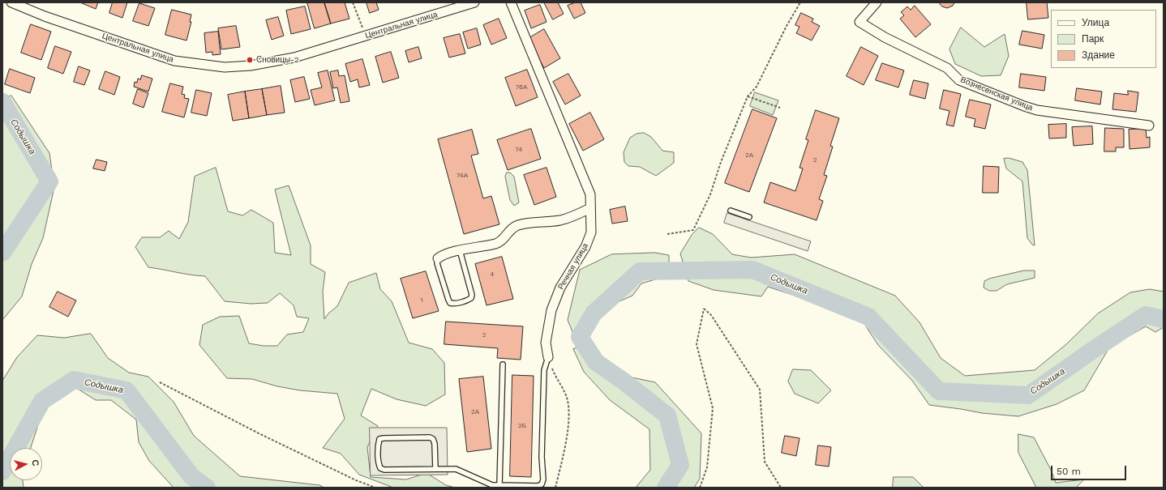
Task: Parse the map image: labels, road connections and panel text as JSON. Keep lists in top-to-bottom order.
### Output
{
  "streets": {
    "street": ["Центральная улица", "Вознесенская улица", "Речная улица"]
  },
  "water": ["Содышка"],
  "places": ["Сновицы-2"],
  "house_numbers": [
    "76А",
    "74",
    "2А",
    "2",
    "74А",
    "4",
    "1",
    "2",
    "2А",
    "2Б"
  ],
  "legend": ["Улица", "Парк", "Здание"],
  "scale_bar": "50 m",
  "north": "right"
}
